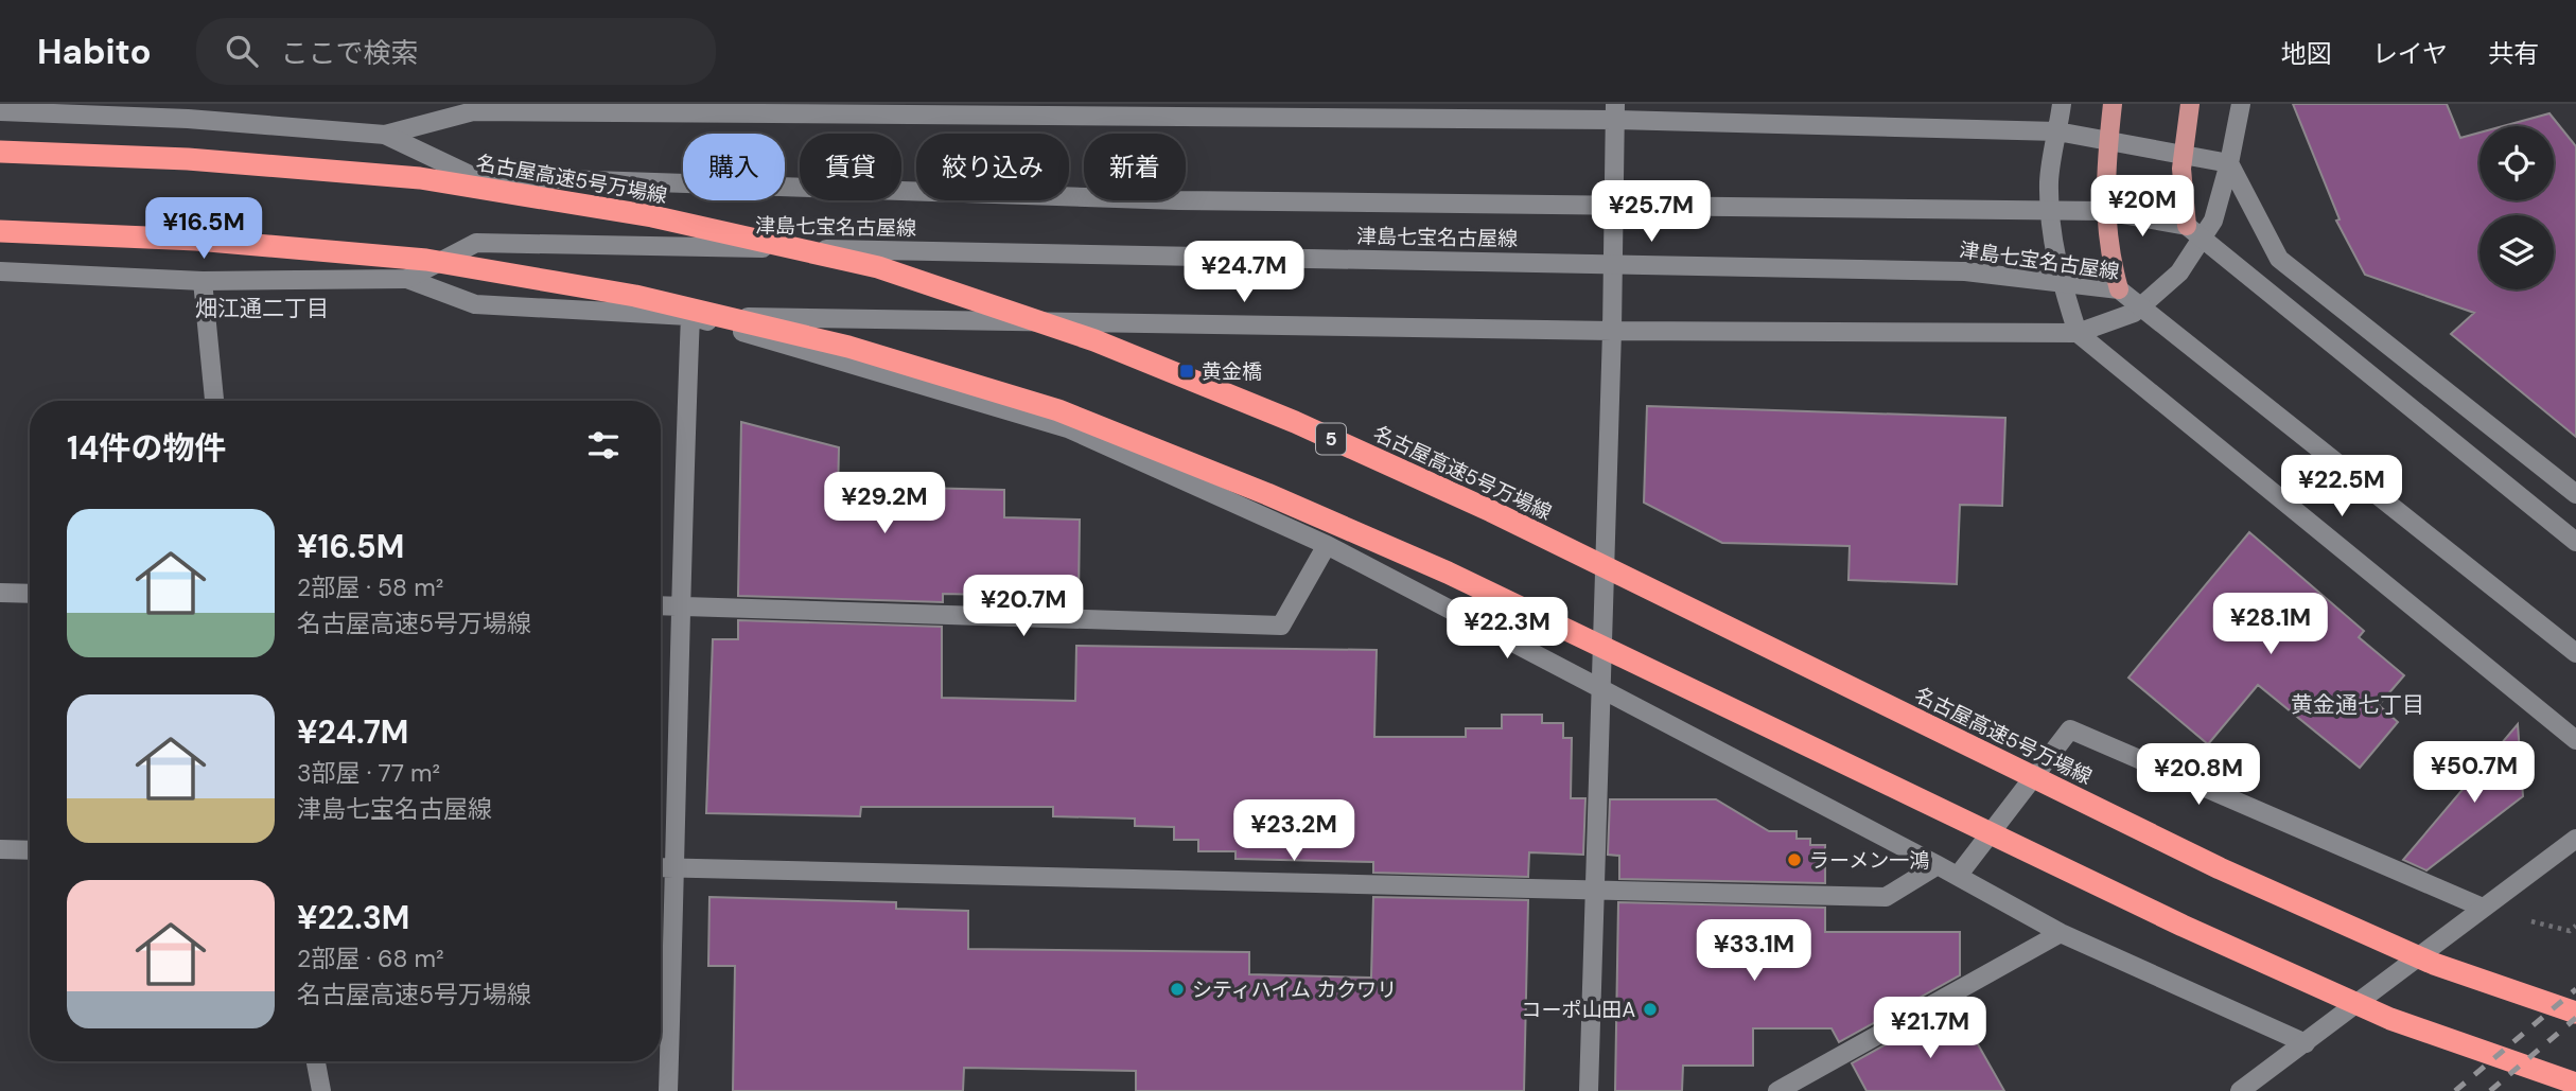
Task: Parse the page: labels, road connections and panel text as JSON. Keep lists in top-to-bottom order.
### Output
{
  "streets": {
    "highway": ["名古屋高速5号万場線", "5"],
    "street": ["津島七宝名古屋線"]
  },
  "districts": ["畑江通二丁目", "黄金通七丁目"],
  "places": {
    "transit": ["黄金橋"],
    "other": ["ラーメン一鴻", "シティハイム カクワリ", "コーポ山田A"]
  },
  "page": {
    "header": "Habito",
    "search": "ここで検索",
    "nav": ["地図", "レイヤ", "共有"],
    "chip": [
      "購入",
      "賃貸",
      "絞り込み",
      "新着"
    ],
    "price": [
      "¥20M",
      "¥25.7M",
      "¥16.5M",
      "¥24.7M",
      "¥22.5M",
      "¥29.2M",
      "¥20.7M",
      "¥28.1M",
      "¥22.3M",
      "¥50.7M",
      "¥20.8M",
      "¥23.2M",
      "¥33.1M",
      "¥21.7M"
    ],
    "heading": "14件の物件",
    "list": [
      {
        "name": "¥16.5M",
        "note": "2部屋 · 58 m² · 名古屋高速5号万場線"
      },
      {
        "name": "¥24.7M",
        "note": "3部屋 · 77 m² · 津島七宝名古屋線"
      },
      {
        "name": "¥22.3M",
        "note": "2部屋 · 68 m² · 名古屋高速5号万場線"
      }
    ]
  }
}
